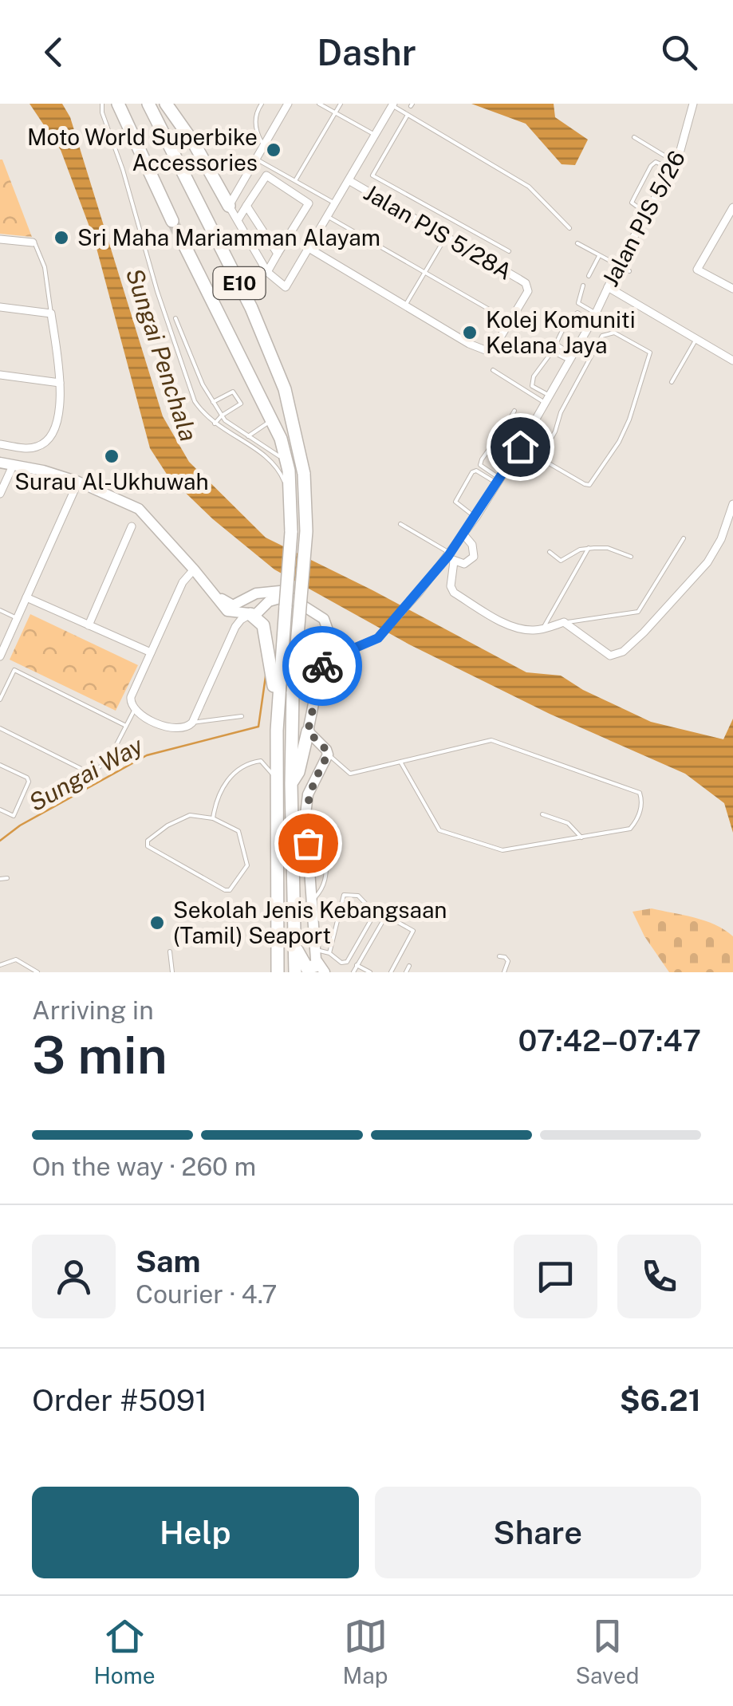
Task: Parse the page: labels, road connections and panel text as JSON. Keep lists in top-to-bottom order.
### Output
{
  "streets": {
    "highway": ["E10"],
    "street": ["Jalan PJS 5/26", "Jalan PJS 5/28A"]
  },
  "water": ["Sungai Penchala", "Sungai Way"],
  "places": [
    "Moto World Superbike Accessories",
    "Sri Maha Mariamman Alayam",
    "Kolej Komuniti Kelana Jaya",
    "Surau Al-Ukhuwah",
    "Sekolah Jenis Kebangsaan (Tamil) Seaport"
  ],
  "page": {
    "header": "Dashr",
    "heading": ["3 min", "Arriving in", "07:42–07:47"],
    "panel": [
      "Sam",
      "Courier · 4.7",
      "Order #5091",
      "$6.21"
    ],
    "bar": "On the way · 260 m",
    "buttons": ["Help", "Share"],
    "tabs": ["Home", "Map", "Saved"]
  }
}
